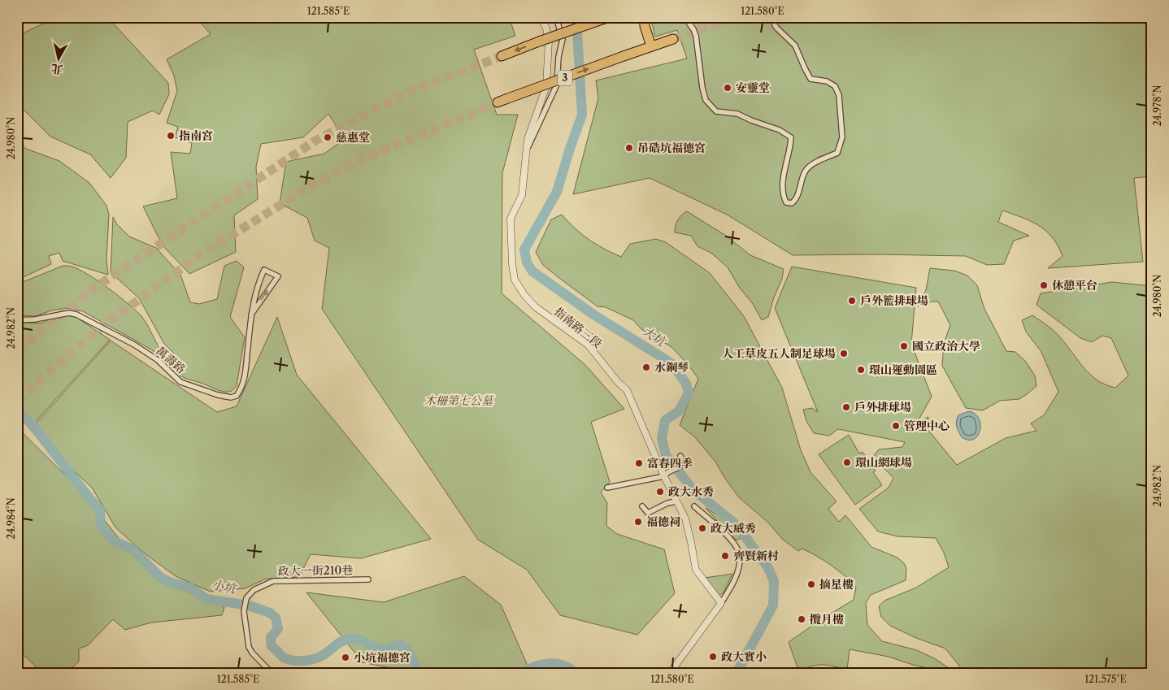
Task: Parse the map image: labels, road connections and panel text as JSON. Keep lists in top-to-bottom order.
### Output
{
  "streets": {
    "highway": ["3"],
    "street": ["指南路三段", "萬壽路", "政大一街210巷"]
  },
  "water": ["大坑", "小坑"],
  "parks": ["木柵第七公墓"],
  "places": [
    "安靈堂",
    "指南宮",
    "慈惠堂",
    "吊硞坑福德宮",
    "休憩平台",
    "戶外籃排球場",
    "國立政治大學",
    "人工草皮五人制足球場",
    "水鋼琴",
    "環山運動園區",
    "戶外排球場",
    "管理中心",
    "環山網球場",
    "富春四季",
    "政大水秀",
    "福德祠",
    "政大威秀",
    "齊賢新村",
    "摘星樓",
    "攬月樓",
    "政大實小",
    "小坑福德宮"
  ],
  "north": "bottom",
  "coordinates": [
    "121.585°E",
    "121.580°E",
    "24.978°N",
    "24.980°N",
    "24.982°N",
    "24.984°N",
    "121.575°E"
  ]
}
